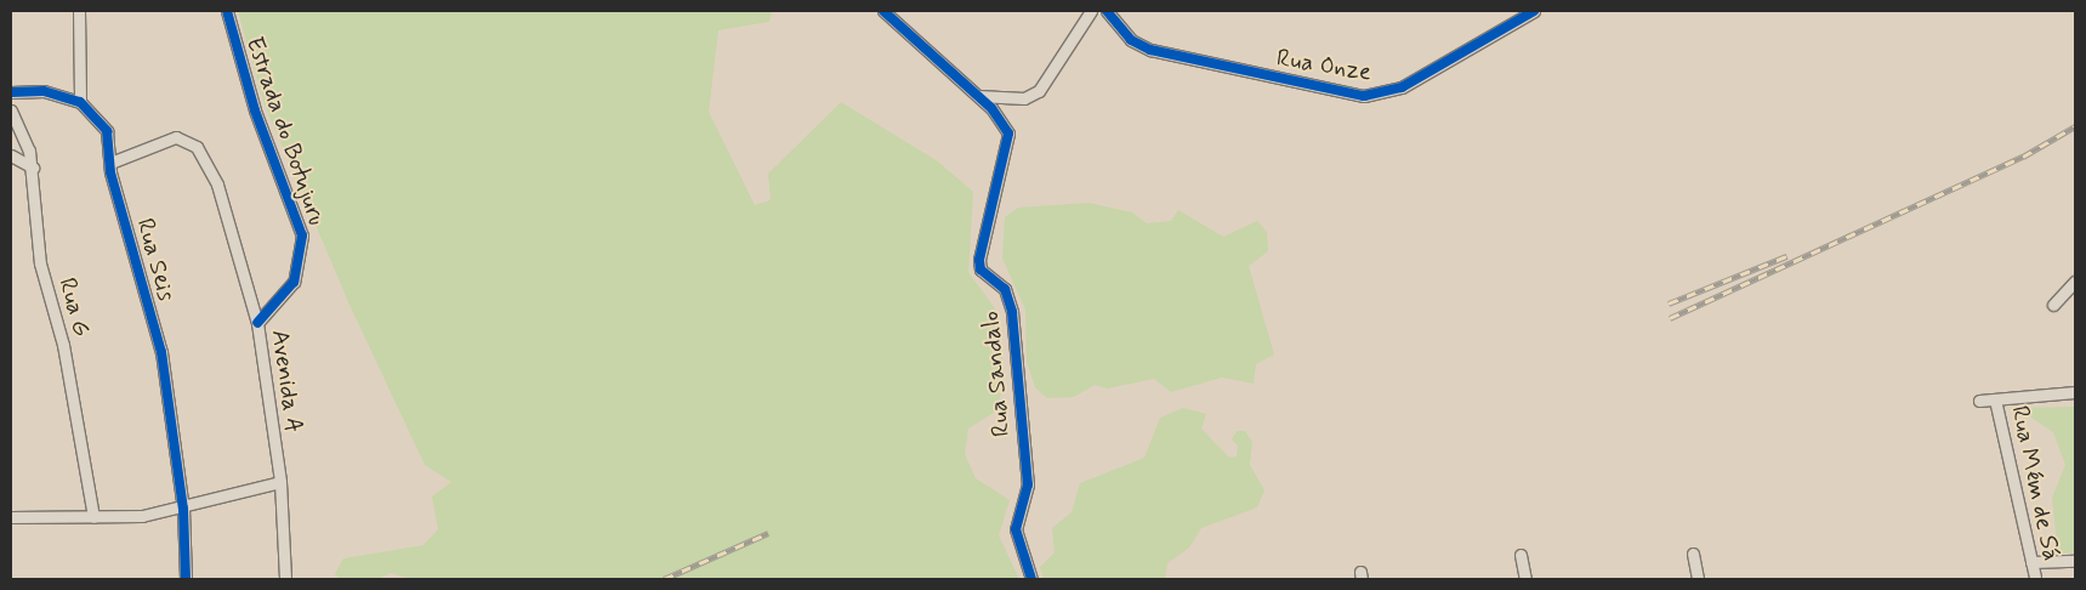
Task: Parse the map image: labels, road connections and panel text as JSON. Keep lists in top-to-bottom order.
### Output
{
  "streets": {
    "street": [
      "Rua Onze",
      "Estrada do Botujuru",
      "Rua Seis",
      "Rua G",
      "Rua Sandalo",
      "Avenida A",
      "Rua Mém de Sá"
    ]
  },
  "crossings": [
    ["Estrada do Botujuru", "Avenida A"],
    ["Rua Seis", "Avenida A"]
  ]
}
